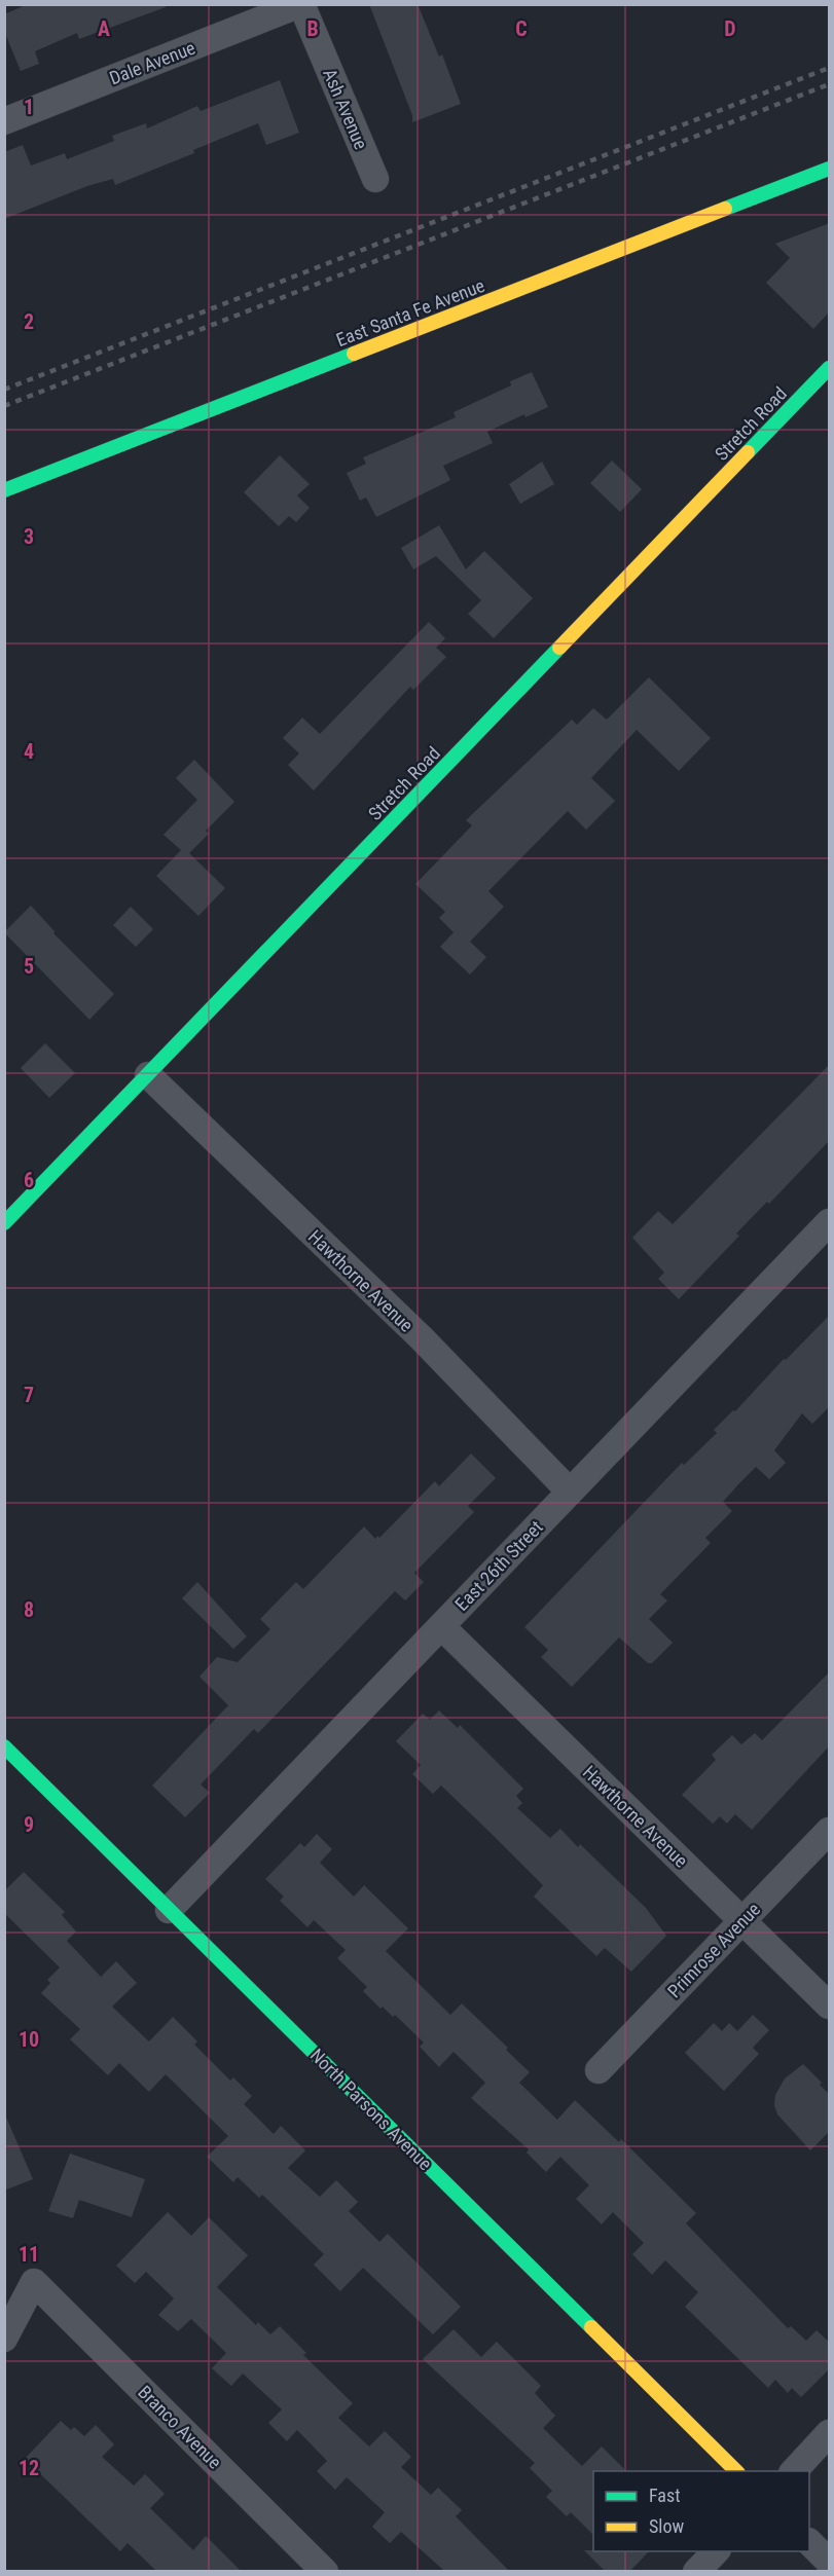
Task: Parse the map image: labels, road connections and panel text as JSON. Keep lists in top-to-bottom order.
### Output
{
  "streets": {
    "street": [
      "Dale Avenue",
      "Ash Avenue",
      "East Santa Fe Avenue",
      "Stretch Road",
      "Hawthorne Avenue",
      "East 26th Street",
      "Primrose Avenue",
      "North Parsons Avenue",
      "Branco Avenue"
    ]
  },
  "crossings": [
    ["Dale Avenue", "Ash Avenue"],
    ["Stretch Road", "Hawthorne Avenue"],
    ["Hawthorne Avenue", "East 26th Street"],
    ["Hawthorne Avenue", "Primrose Avenue"],
    ["East 26th Street", "North Parsons Avenue"]
  ],
  "legend": ["Fast", "Slow"],
  "grid": {
    "columns": [
      "A",
      "B",
      "C",
      "D"
    ],
    "rows": [
      "1",
      "2",
      "3",
      "4",
      "5",
      "6",
      "7",
      "8",
      "9",
      "10",
      "11",
      "12"
    ]
  }
}
